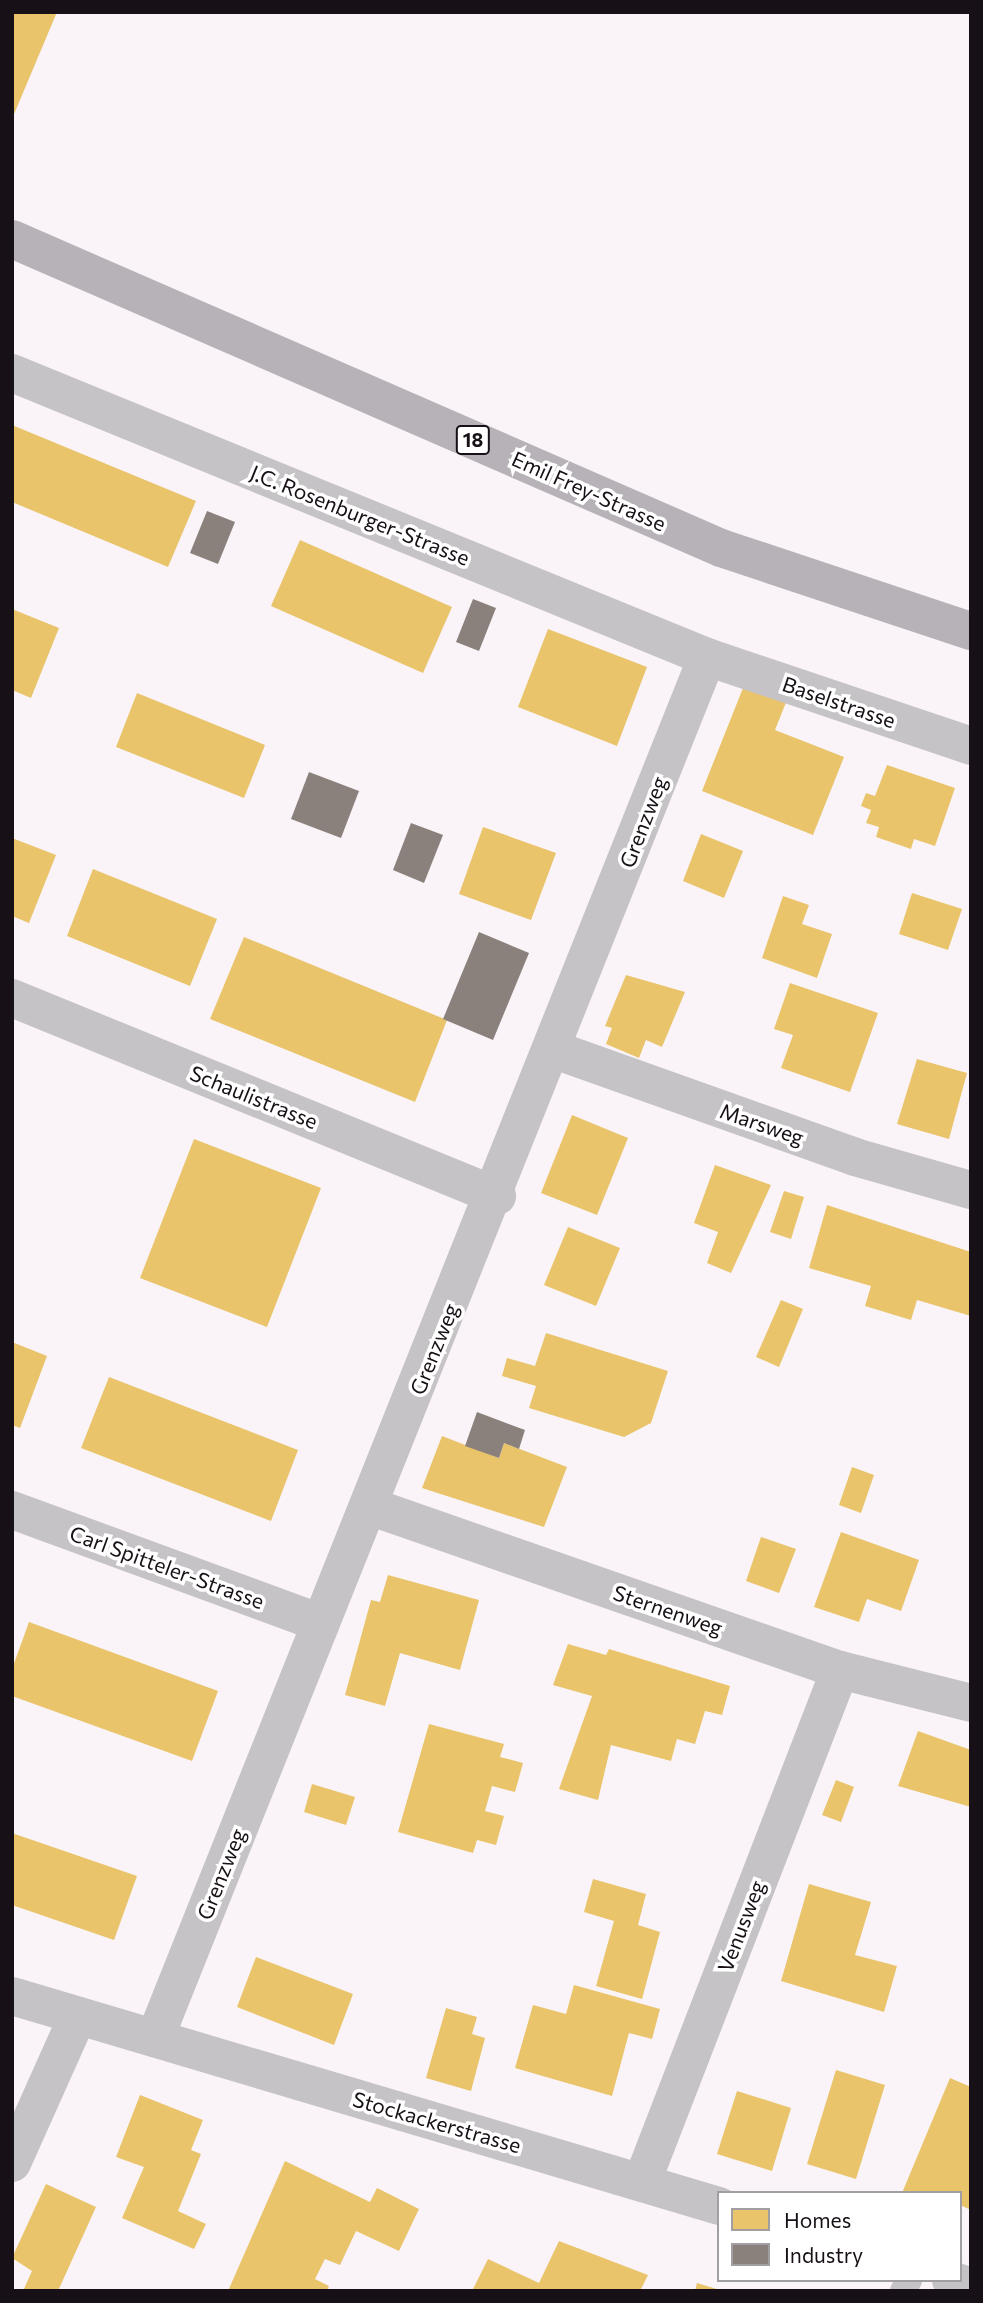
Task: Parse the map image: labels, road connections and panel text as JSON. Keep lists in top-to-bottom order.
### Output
{
  "streets": {
    "main road": ["18", "Emil Frey-Strasse"],
    "street": [
      "J.C. Rosenburger-Strasse",
      "Baselstrasse",
      "Grenzweg",
      "Schaulistrasse",
      "Marsweg",
      "Carl Spitteler-Strasse",
      "Sternenweg",
      "Venusweg",
      "Stockackerstrasse"
    ]
  },
  "crossings": [
    ["J.C. Rosenburger-Strasse", "Baselstrasse"],
    ["J.C. Rosenburger-Strasse", "Grenzweg"],
    ["Baselstrasse", "Grenzweg"],
    ["Grenzweg", "Schaulistrasse"],
    ["Grenzweg", "Marsweg"],
    ["Grenzweg", "Carl Spitteler-Strasse"],
    ["Grenzweg", "Sternenweg"],
    ["Grenzweg", "Stockackerstrasse"],
    ["Sternenweg", "Venusweg"],
    ["Venusweg", "Stockackerstrasse"]
  ],
  "legend": ["Homes", "Industry"]
}
